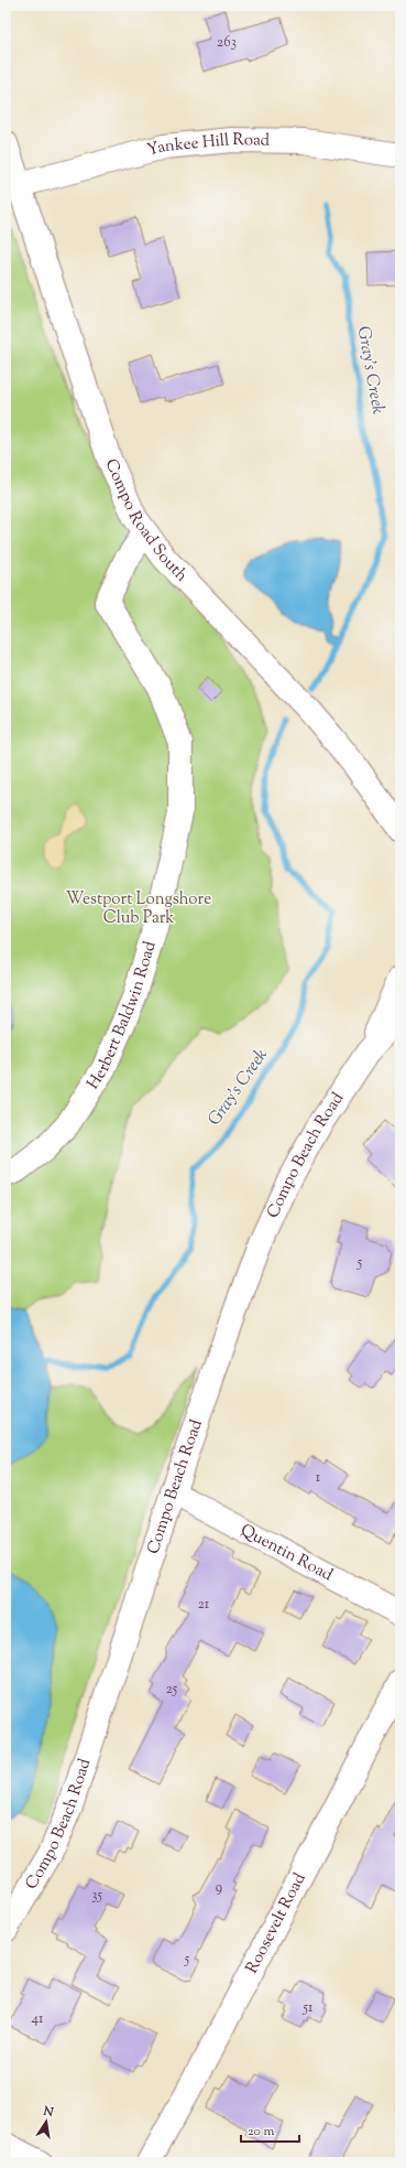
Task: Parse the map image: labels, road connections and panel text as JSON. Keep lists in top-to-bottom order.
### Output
{
  "streets": {
    "street": [
      "Yankee Hill Road",
      "Compo Road South",
      "Herbert Baldwin Road",
      "Compo Beach Road",
      "Quentin Road",
      "Roosevelt Road"
    ]
  },
  "crossings": [
    ["Yankee Hill Road", "Compo Road South"],
    ["Compo Road South", "Herbert Baldwin Road"],
    ["Compo Beach Road", "Quentin Road"]
  ],
  "water": ["Gray's Creek"],
  "parks": ["Westport Longshore Club Park"],
  "house_numbers": [
    "263",
    "5",
    "1",
    "21",
    "25",
    "9",
    "35",
    "5",
    "51",
    "41"
  ],
  "scale_bar": "20 m",
  "north": "top"
}
